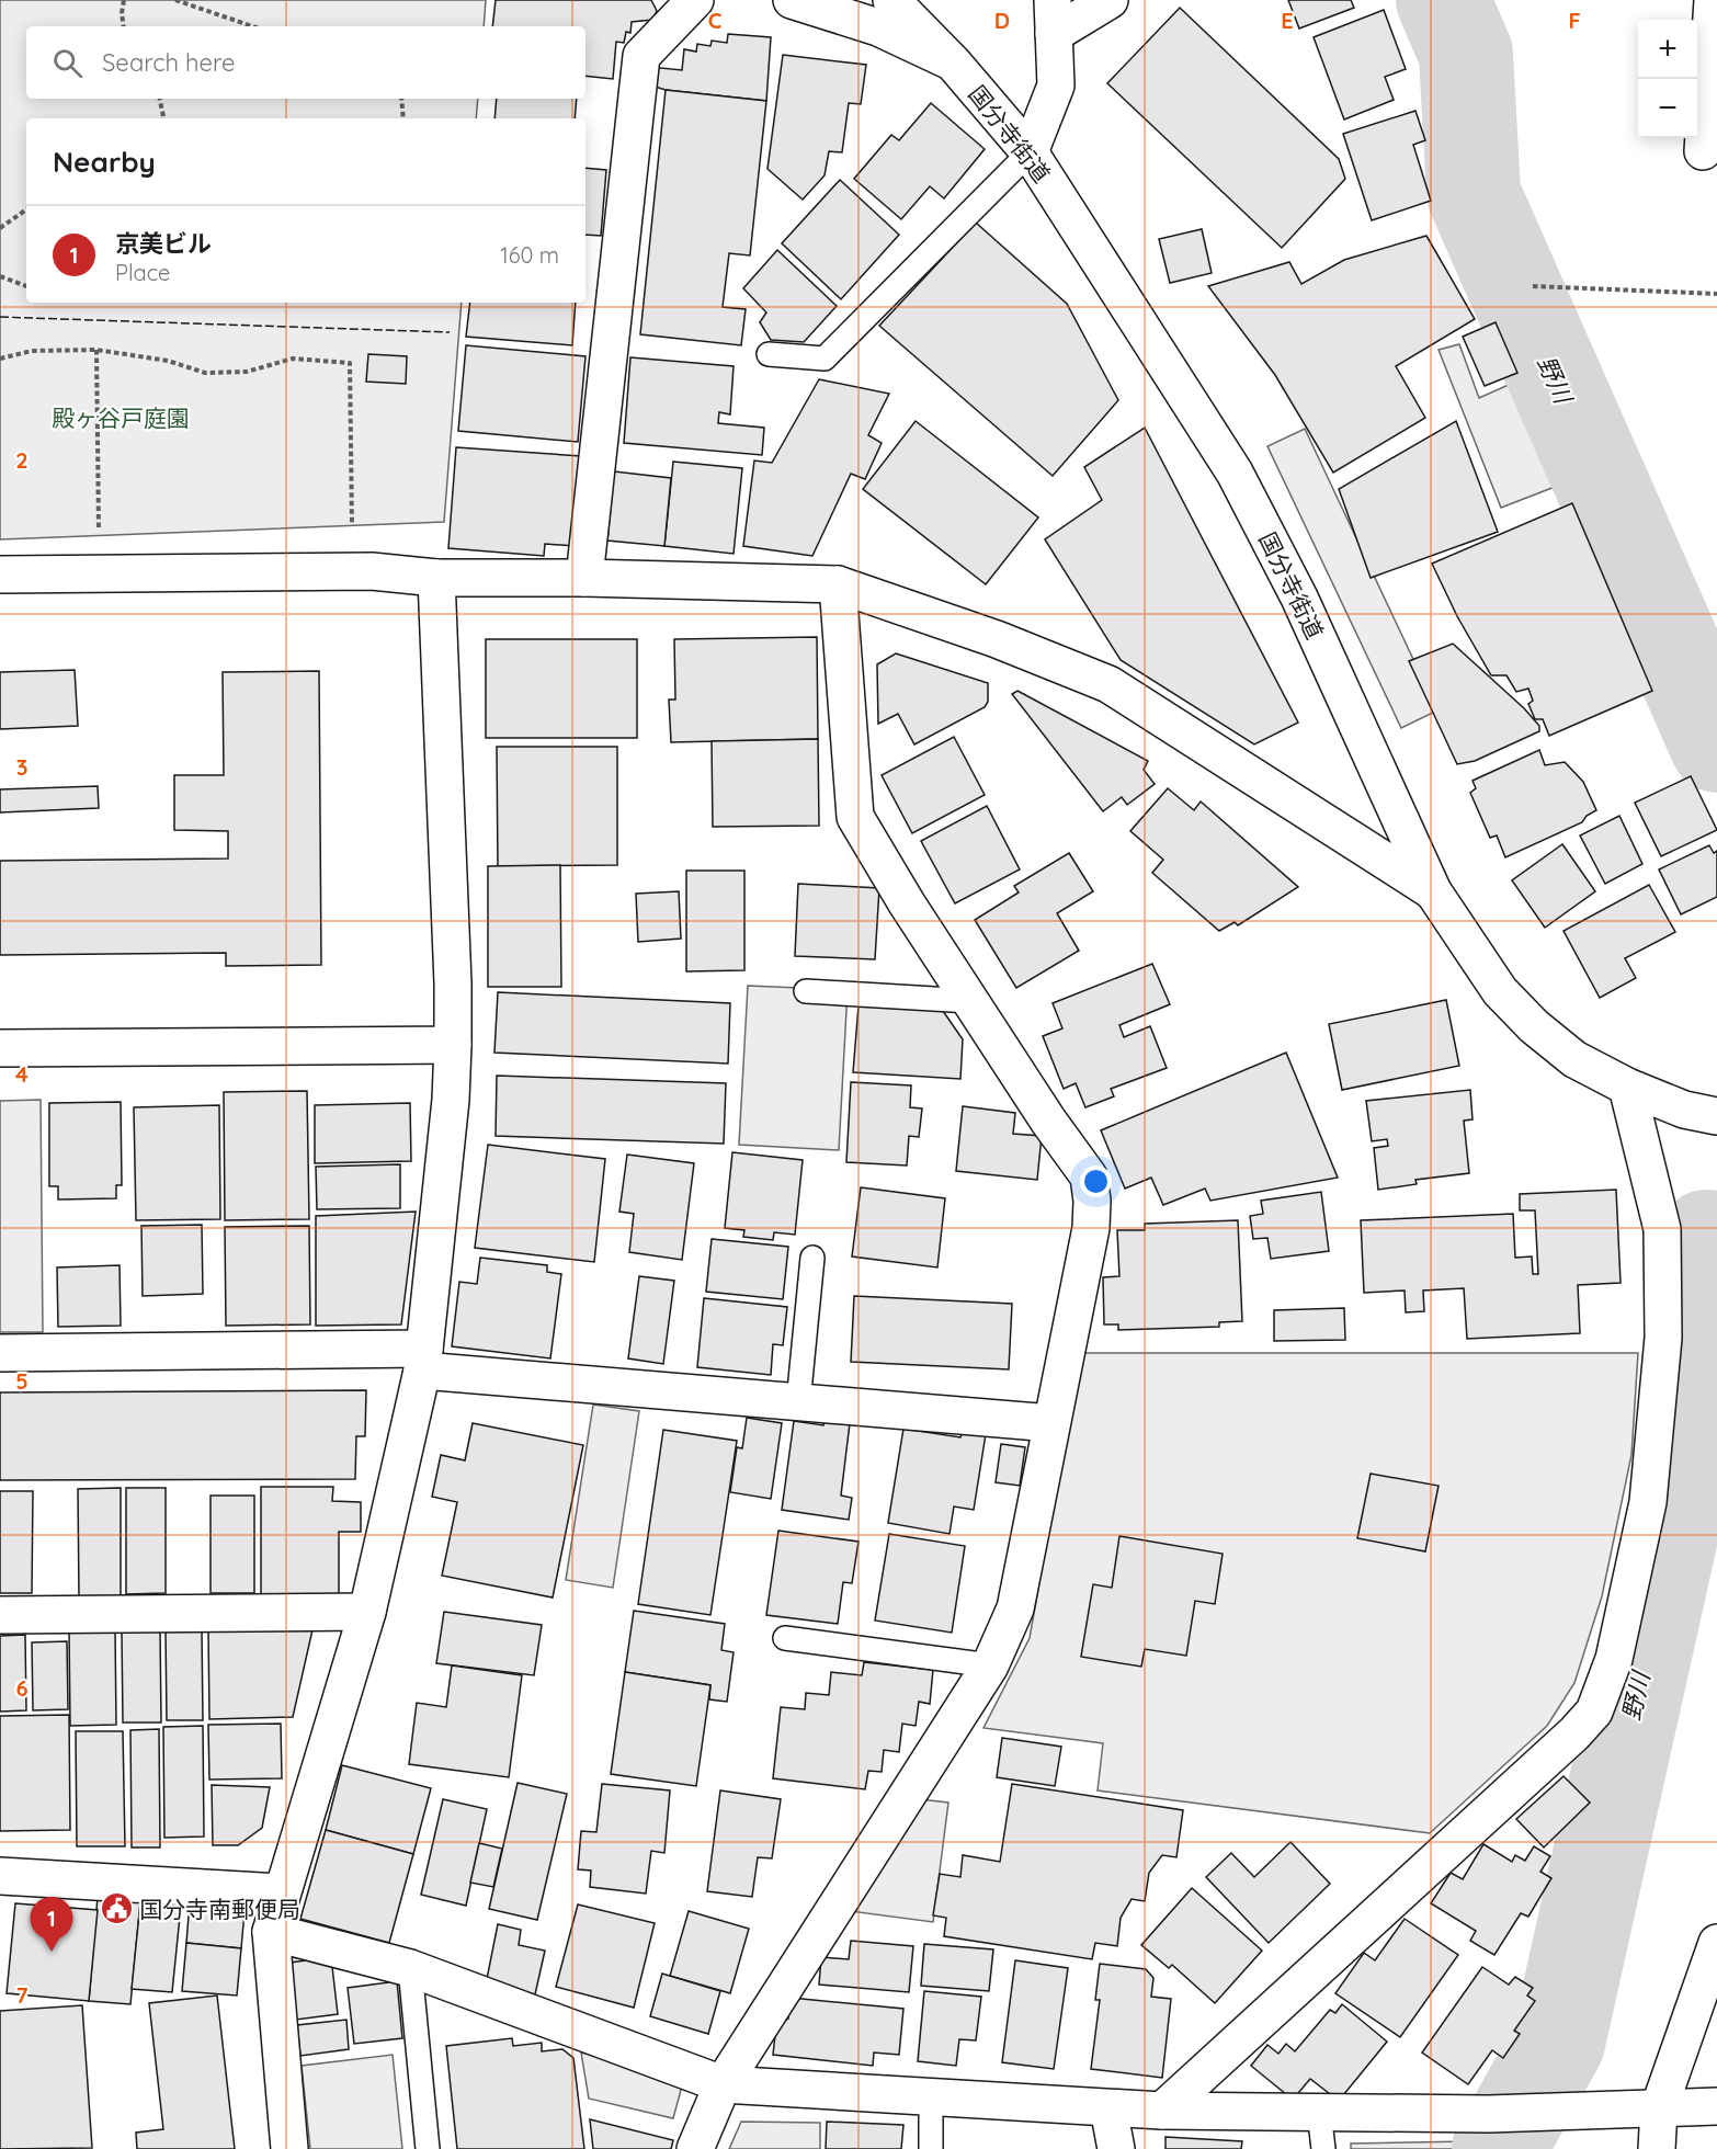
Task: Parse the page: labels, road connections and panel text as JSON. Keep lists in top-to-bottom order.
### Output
{
  "streets": {
    "street": ["国分寺街道"]
  },
  "water": ["野川"],
  "parks": ["殿ヶ谷戸庭園"],
  "places": {
    "public building": ["国分寺南郵便局"]
  },
  "page": {
    "map_buttons": ["+", "−"],
    "search": "Search here",
    "heading": "Nearby",
    "list": [
      {
        "mark": "1",
        "name": "京美ビル",
        "note": "Place",
        "value": "160 m"
      }
    ],
    "pins": "1"
  },
  "grid": {
    "columns": [
      "C",
      "D",
      "E",
      "F"
    ],
    "rows": [
      "2",
      "3",
      "4",
      "5",
      "6",
      "7"
    ]
  }
}
